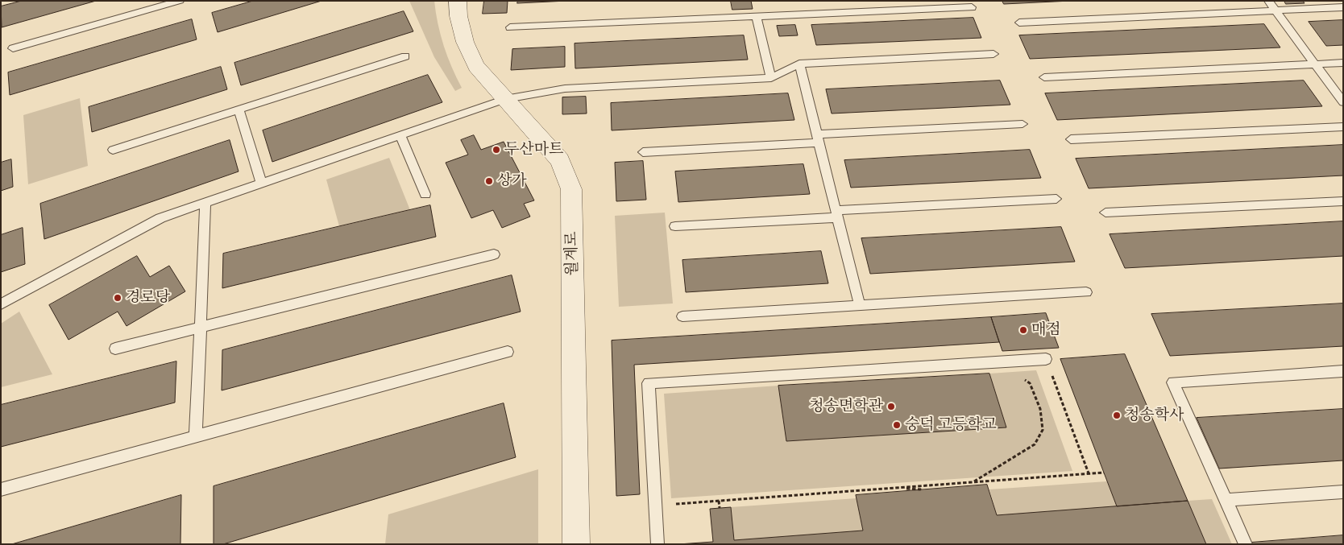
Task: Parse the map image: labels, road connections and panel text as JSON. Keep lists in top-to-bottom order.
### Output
{
  "streets": {
    "street": ["월계로"]
  },
  "places": [
    "두산마트",
    "상가",
    "경로당",
    "매점",
    "청송면학관",
    "청송학사",
    "숭덕 고등학교"
  ]
}
